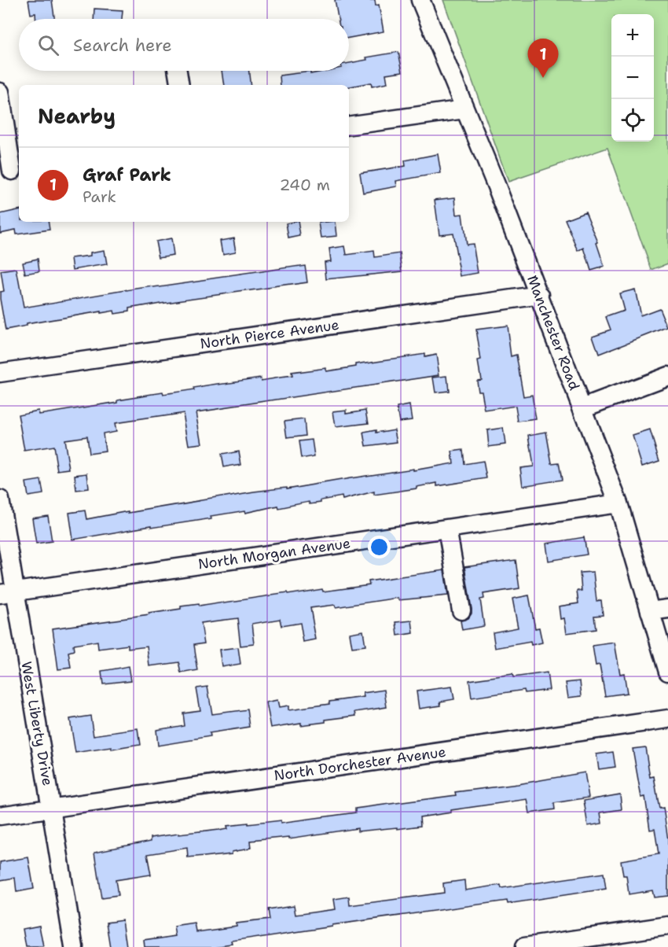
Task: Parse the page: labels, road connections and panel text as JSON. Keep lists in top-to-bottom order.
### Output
{
  "streets": {
    "street": [
      "Manchester Road",
      "North Pierce Avenue",
      "North Morgan Avenue",
      "West Liberty Drive",
      "North Dorchester Avenue"
    ]
  },
  "crossings": [
    ["Manchester Road", "North Pierce Avenue"],
    ["Manchester Road", "North Morgan Avenue"],
    ["North Morgan Avenue", "West Liberty Drive"],
    ["West Liberty Drive", "North Dorchester Avenue"]
  ],
  "page": {
    "map_buttons": ["+", "−"],
    "search": "Search here",
    "pins": "1",
    "heading": "Nearby",
    "list": [
      {
        "mark": "1",
        "name": "Graf Park",
        "note": "Park",
        "value": "240 m"
      }
    ]
  }
}
